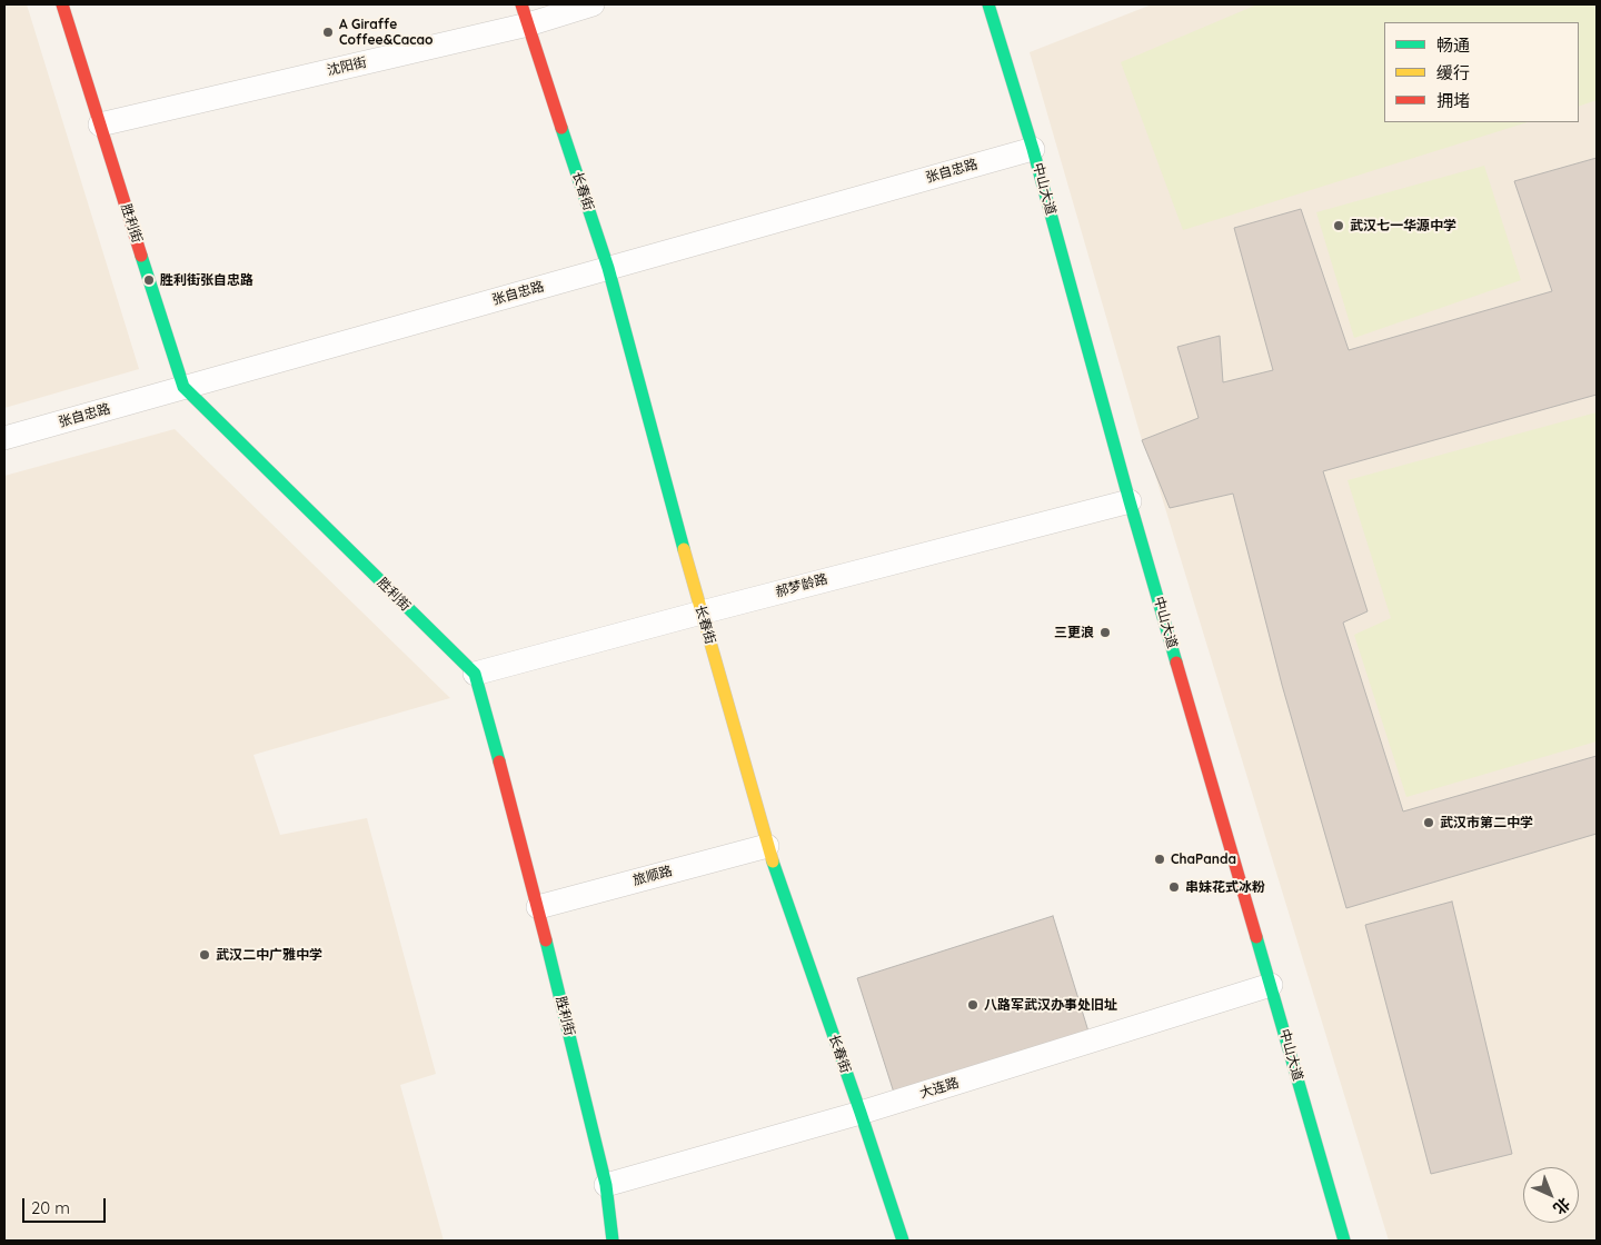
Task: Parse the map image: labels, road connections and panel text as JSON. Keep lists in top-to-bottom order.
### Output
{
  "streets": {
    "street": [
      "沈阳街",
      "张自忠路",
      "中山大道",
      "长春街",
      "胜利街",
      "郝梦龄路",
      "旅顺路",
      "大连路"
    ]
  },
  "crossings": [
    ["沈阳街", "长春街"],
    ["沈阳街", "胜利街"],
    ["张自忠路", "中山大道"],
    ["张自忠路", "长春街"],
    ["张自忠路", "胜利街"],
    ["中山大道", "郝梦龄路"],
    ["中山大道", "大连路"],
    ["长春街", "郝梦龄路"],
    ["长春街", "旅顺路"],
    ["长春街", "大连路"],
    ["胜利街", "郝梦龄路"],
    ["胜利街", "旅顺路"],
    ["胜利街", "大连路"]
  ],
  "places": [
    "A Giraffe Coffee&Cacao",
    "武汉七一华源中学",
    "胜利街张自忠路",
    "三更浪",
    "武汉市第二中学",
    "ChaPanda",
    "串妹花式冰粉",
    "武汉二中广雅中学",
    "八路军武汉办事处旧址"
  ],
  "legend": ["畅通", "缓行", "拥堵"],
  "scale_bar": "20 m",
  "north": "bottom right"
}
